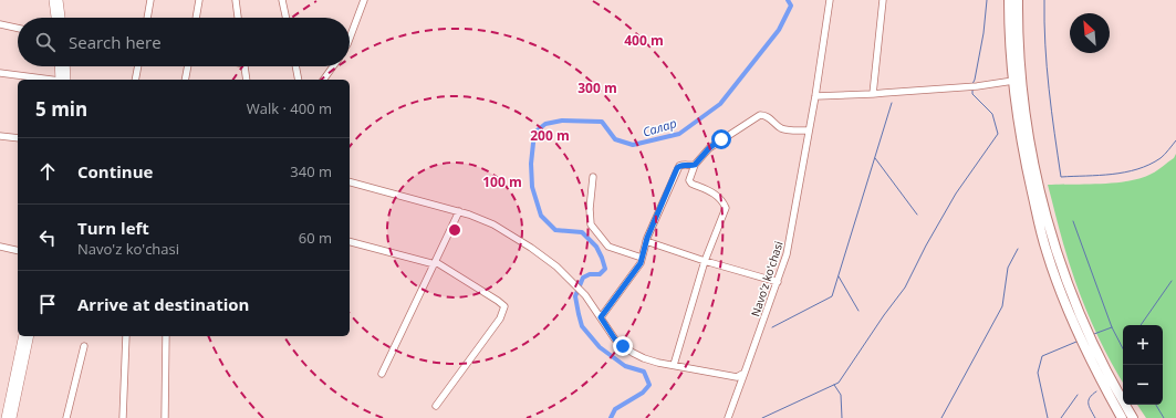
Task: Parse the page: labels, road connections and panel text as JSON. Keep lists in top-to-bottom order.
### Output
{
  "streets": {
    "street": ["Navo'z ko'chasi"]
  },
  "water": ["Салар"],
  "north": "top left",
  "page": {
    "search": "Search here",
    "heading": ["5 min", "Walk · 400 m"],
    "list": [
      ["Continue", "340 m"],
      ["Turn left", "Navo'z ko'chasi", "60 m"],
      "Arrive at destination"
    ],
    "map_buttons": ["+", "−"]
  },
  "rings": [
    "400 m",
    "300 m",
    "200 m",
    "100 m"
  ]
}
